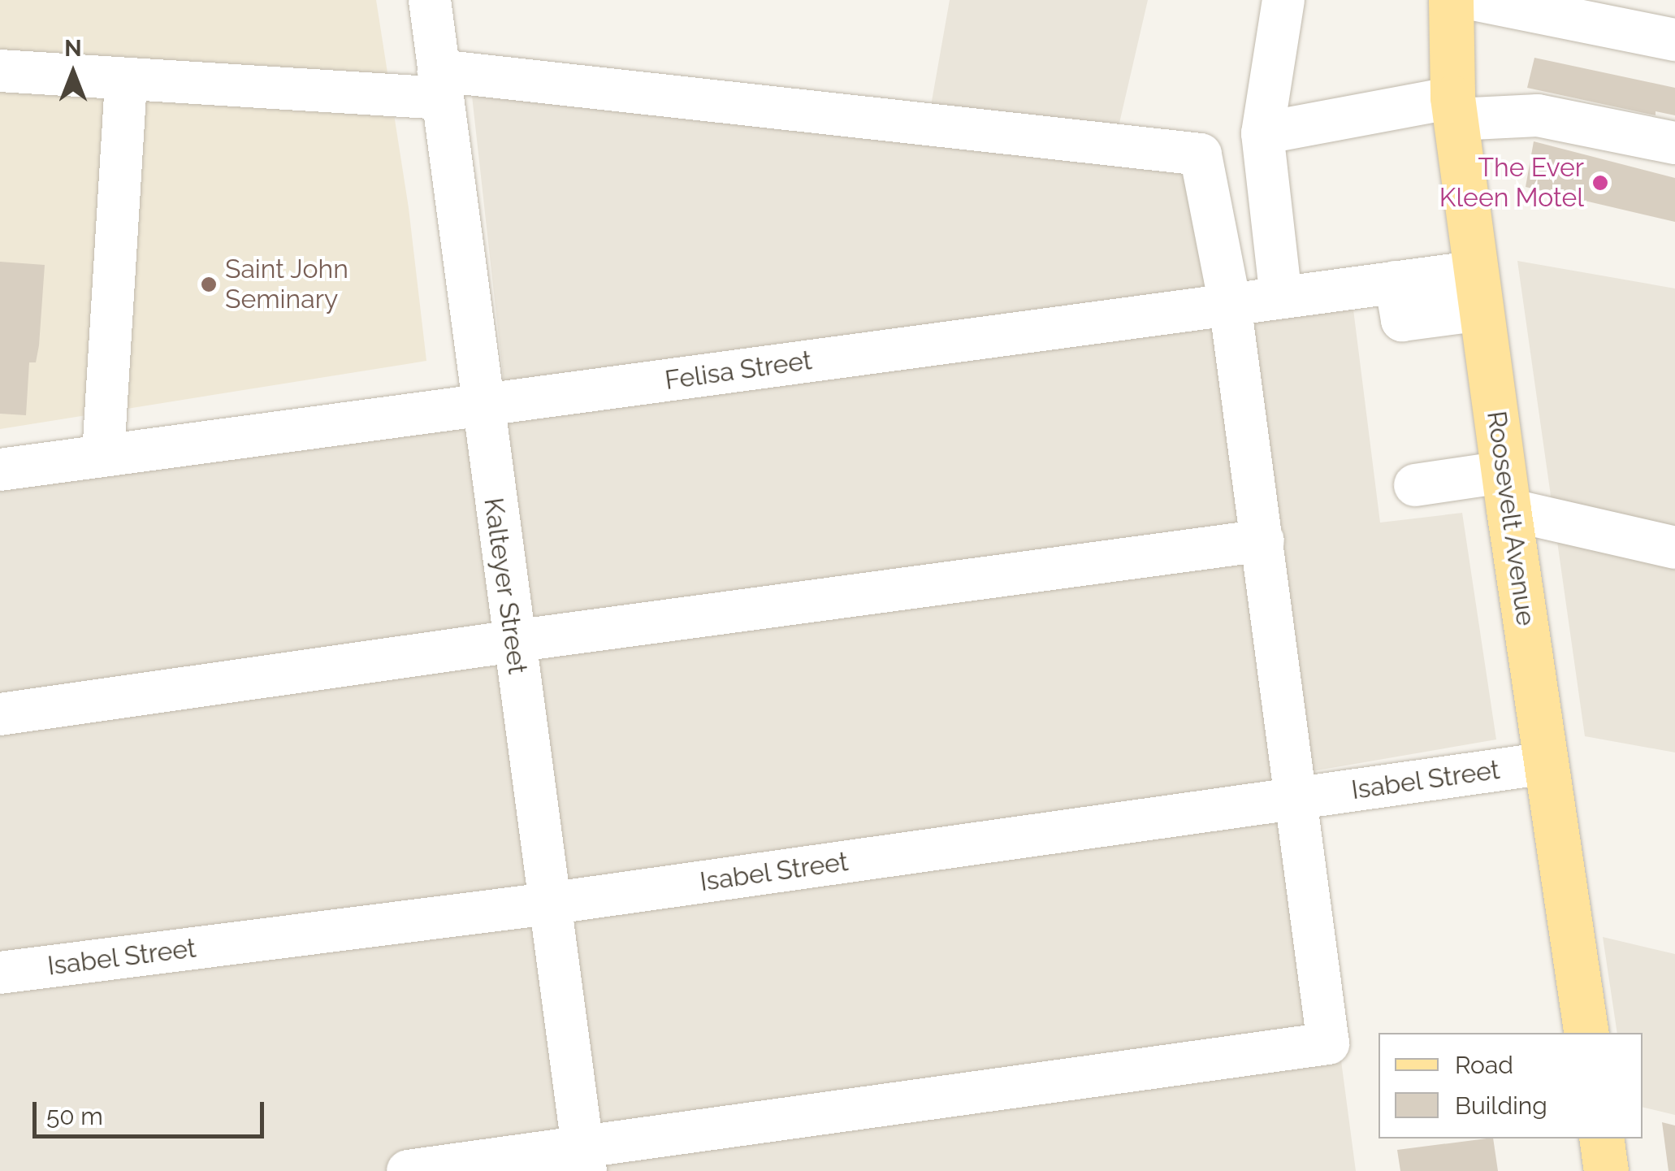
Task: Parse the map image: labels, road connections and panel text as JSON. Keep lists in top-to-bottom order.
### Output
{
  "streets": {
    "main road": ["Roosevelt Avenue"],
    "street": ["Felisa Street", "Kalteyer Street", "Isabel Street"]
  },
  "crossings": [
    ["Felisa Street", "Roosevelt Avenue"],
    ["Felisa Street", "Kalteyer Street"],
    ["Roosevelt Avenue", "Isabel Street"],
    ["Kalteyer Street", "Isabel Street"]
  ],
  "places": ["The Ever Kleen Motel", "Saint John Seminary"],
  "legend": ["Road", "Building"],
  "scale_bar": "50 m",
  "north": "top"
}
